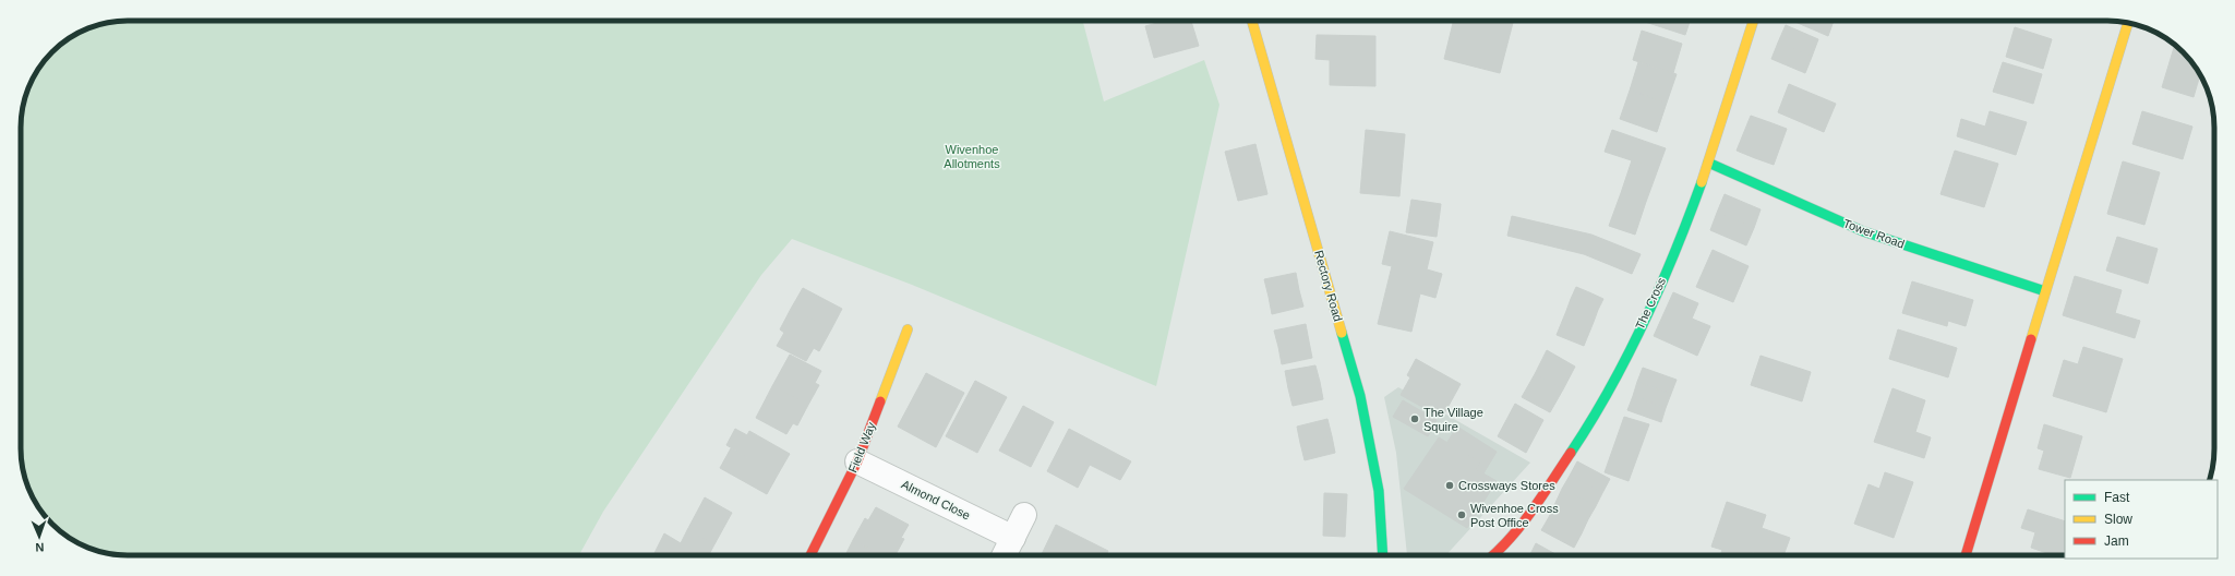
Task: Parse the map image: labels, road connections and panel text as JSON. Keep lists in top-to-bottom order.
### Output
{
  "streets": {
    "street": [
      "Tower Road",
      "Rectory Road",
      "The Cross",
      "Field Way",
      "Almond Close"
    ]
  },
  "crossings": [
    ["Tower Road", "The Cross"],
    ["Field Way", "Almond Close"]
  ],
  "parks": ["Wivenhoe Allotments"],
  "places": ["The Village Squire", "Crossways Stores", "Wivenhoe Cross Post Office"],
  "legend": ["Fast", "Slow", "Jam"],
  "north": "bottom"
}
